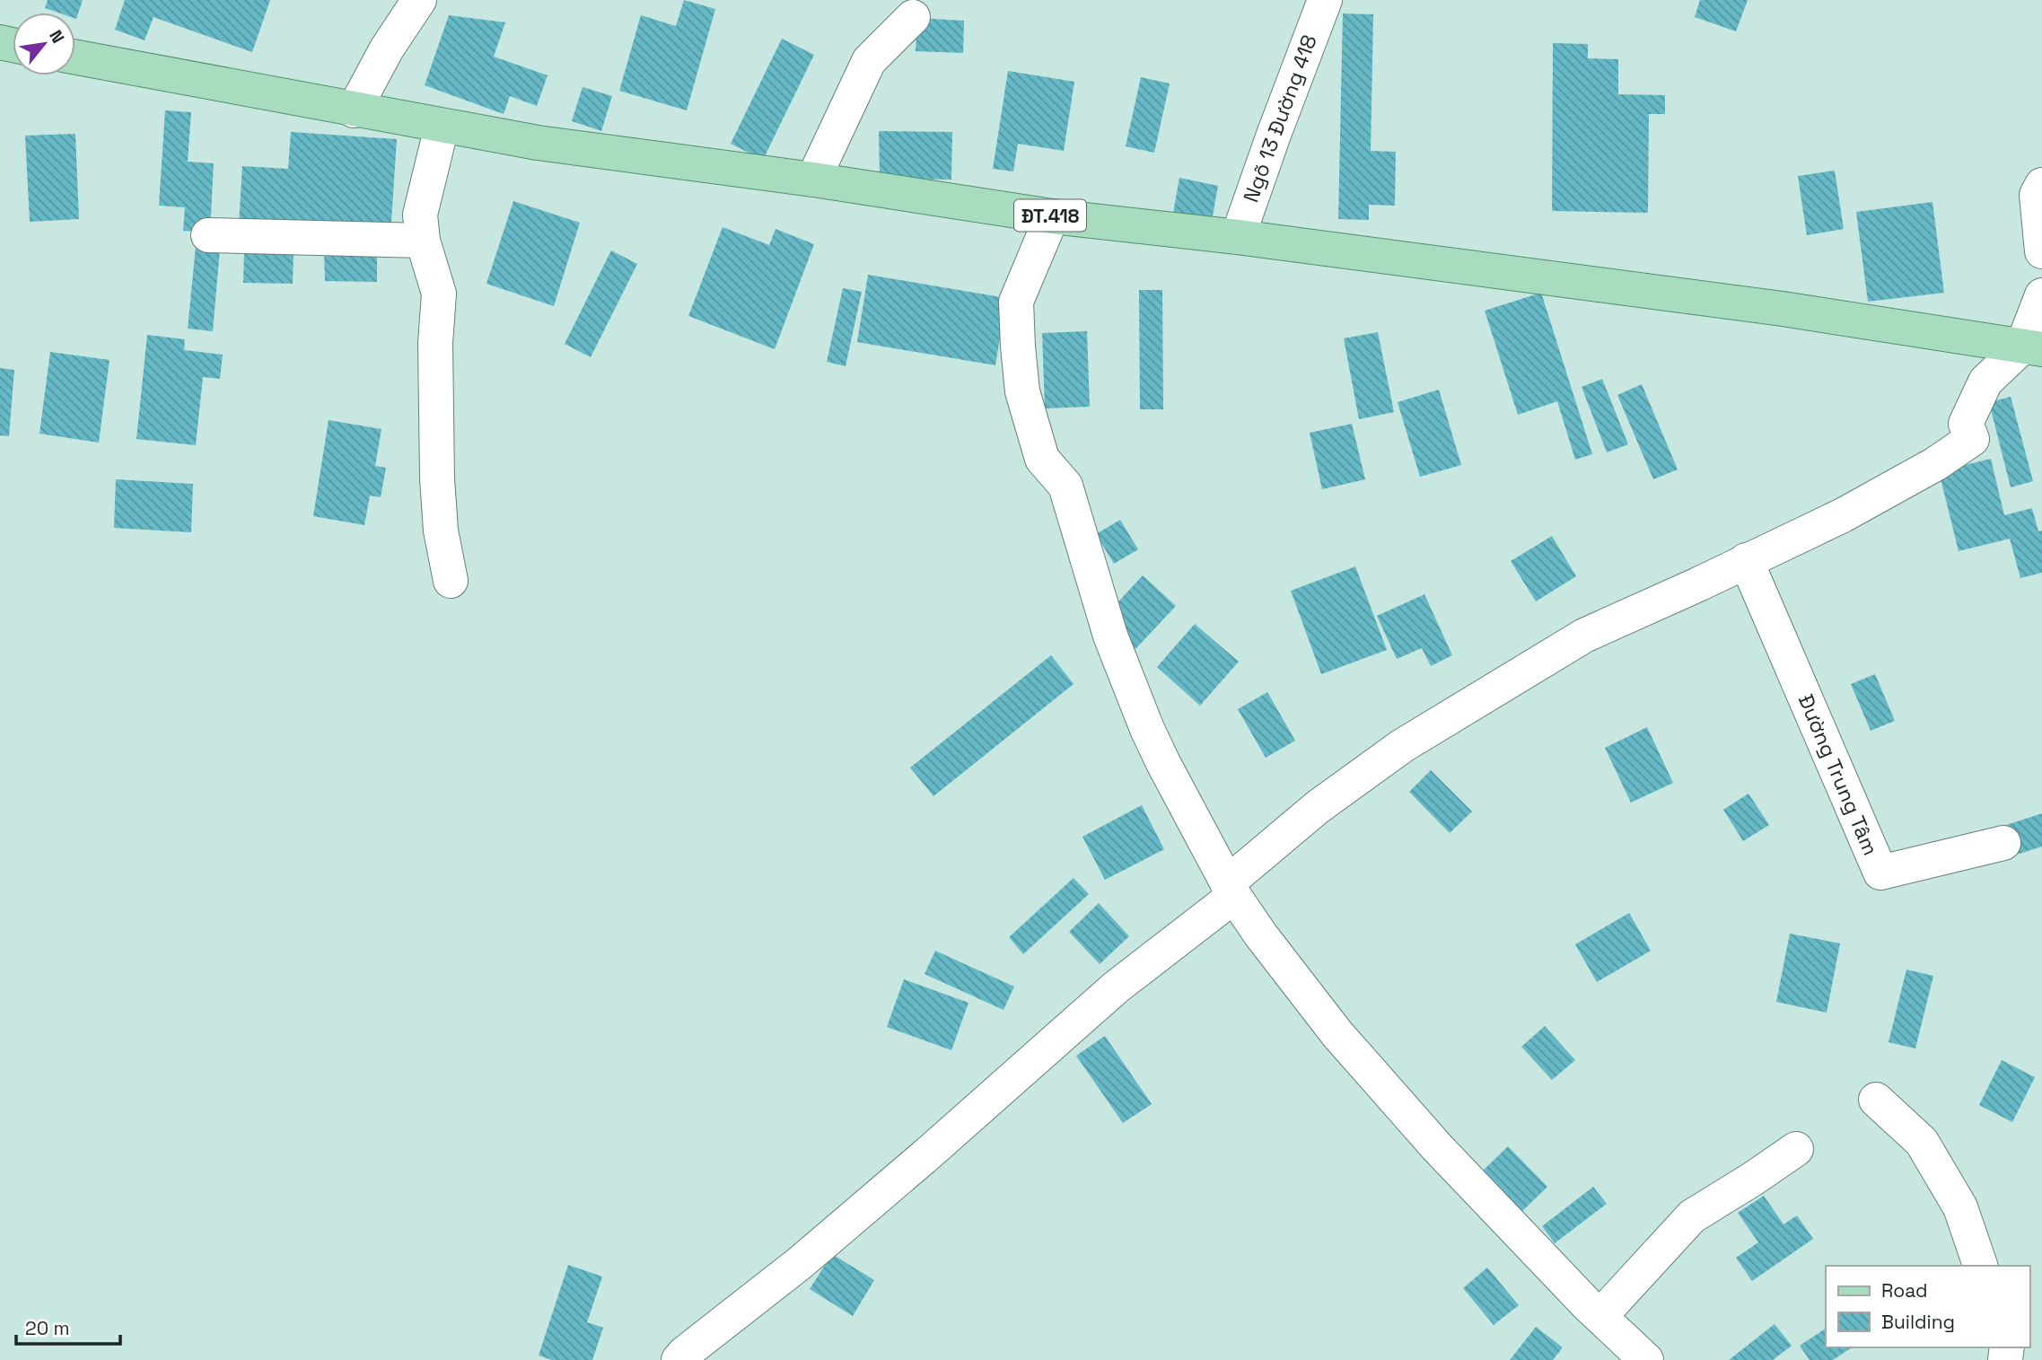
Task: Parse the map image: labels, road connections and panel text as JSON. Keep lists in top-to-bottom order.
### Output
{
  "streets": {
    "main road": ["ĐT.418"],
    "street": ["Ngõ 13 Đường 418", "Đường Trung Tâm"]
  },
  "crossings": [
    ["Ngõ 13 Đường 418", "ĐT.418"]
  ],
  "legend": ["Road", "Building"],
  "scale_bar": "20 m",
  "north": "top right"
}
